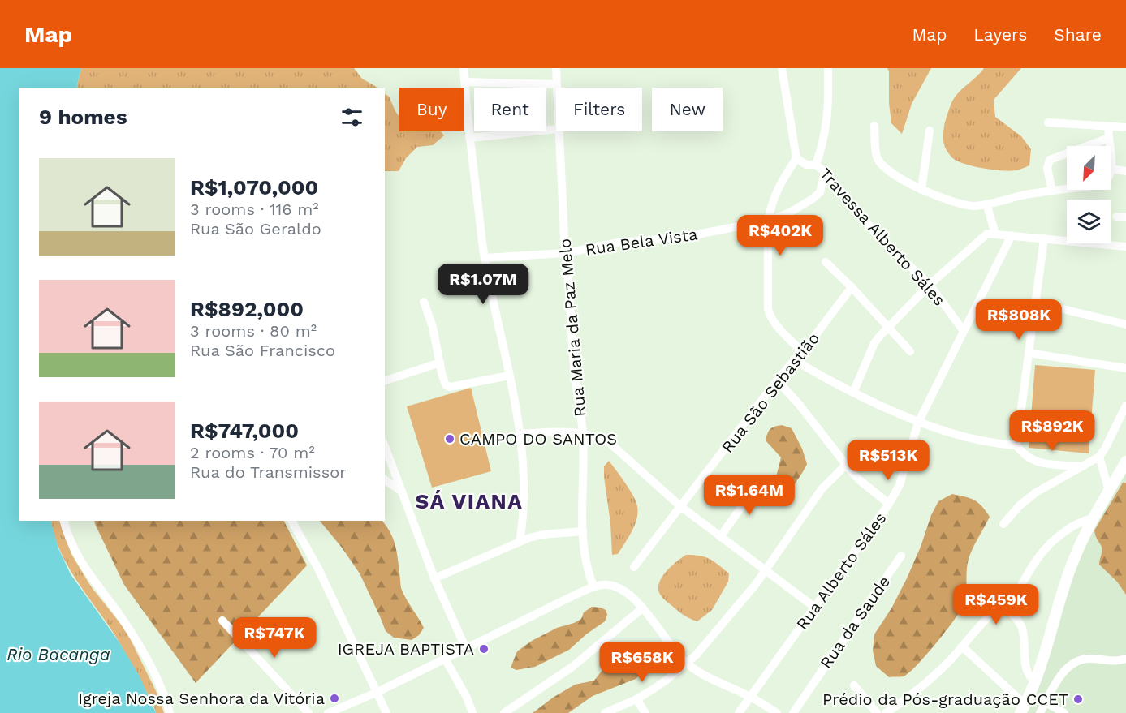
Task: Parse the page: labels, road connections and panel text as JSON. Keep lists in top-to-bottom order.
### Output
{
  "streets": {
    "street": [
      "Travessa Alberto Sáles",
      "Rua Bela Vista",
      "Rua Maria da Paz Melo",
      "Rua São Sebastião",
      "Rua Alberto Sáles",
      "Rua da Saude"
    ]
  },
  "crossings": [
    ["Travessa Alberto Sáles", "Rua Bela Vista"],
    ["Travessa Alberto Sáles", "Rua Alberto Sáles"],
    ["Rua Bela Vista", "Rua Maria da Paz Melo"]
  ],
  "districts": ["SÁ VIANA"],
  "water": ["Rio Bacanga"],
  "places": [
    "CAMPO DO SANTOS",
    "IGREJA BAPTISTA",
    "Igreja Nossa Senhora da Vitória",
    "Prédio da Pós-graduação CCET"
  ],
  "north": "bottom left",
  "page": {
    "header": "Map",
    "nav": ["Map", "Layers", "Share"],
    "chip": [
      "Buy",
      "Rent",
      "Filters",
      "New"
    ],
    "heading": "9 homes",
    "list": [
      {
        "name": "R$1,070,000",
        "note": "3 rooms · 116 m² · Rua São Geraldo"
      },
      {
        "name": "R$892,000",
        "note": "3 rooms · 80 m² · Rua São Francisco"
      },
      {
        "name": "R$747,000",
        "note": "2 rooms · 70 m² · Rua do Transmissor"
      }
    ],
    "price": [
      "R$402K",
      "R$1.07M",
      "R$808K",
      "R$892K",
      "R$513K",
      "R$1.64M",
      "R$459K",
      "R$747K",
      "R$658K"
    ]
  }
}
